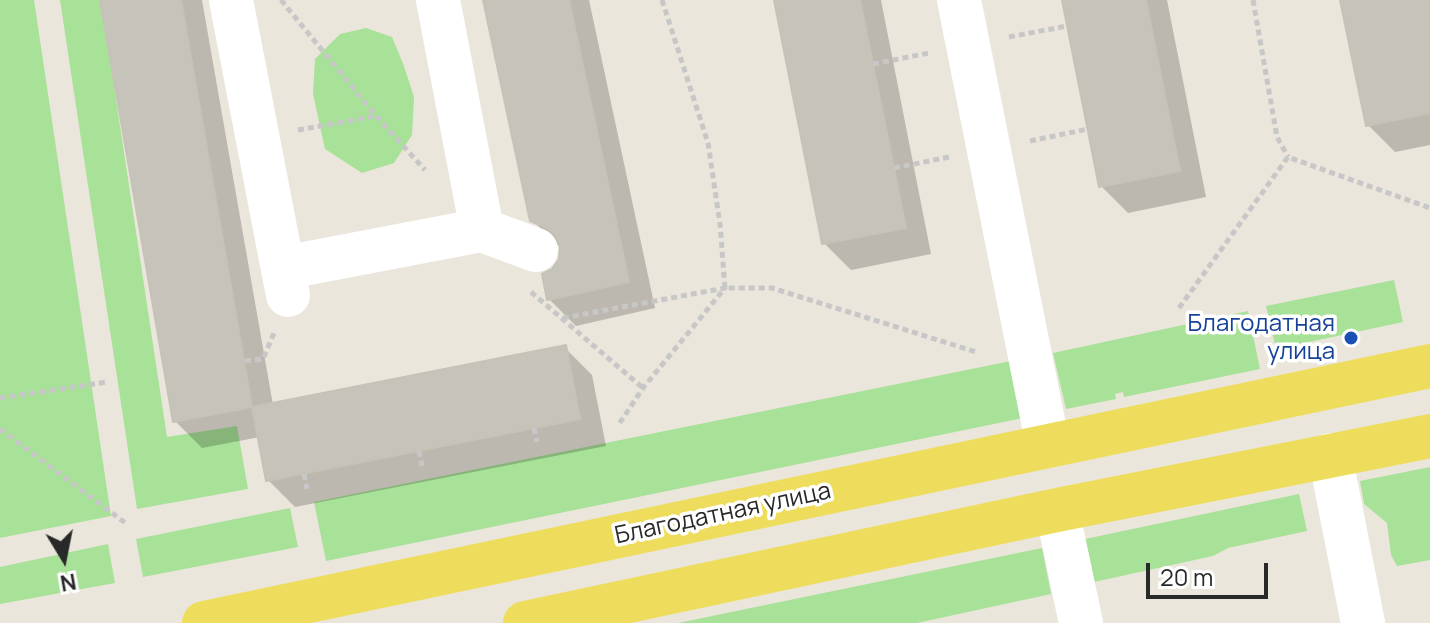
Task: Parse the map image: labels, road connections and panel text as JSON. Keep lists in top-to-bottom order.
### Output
{
  "streets": {
    "main road": ["Благодатная улица"]
  },
  "places": ["Благодатная улица"],
  "scale_bar": "20 m",
  "north": "bottom"
}
